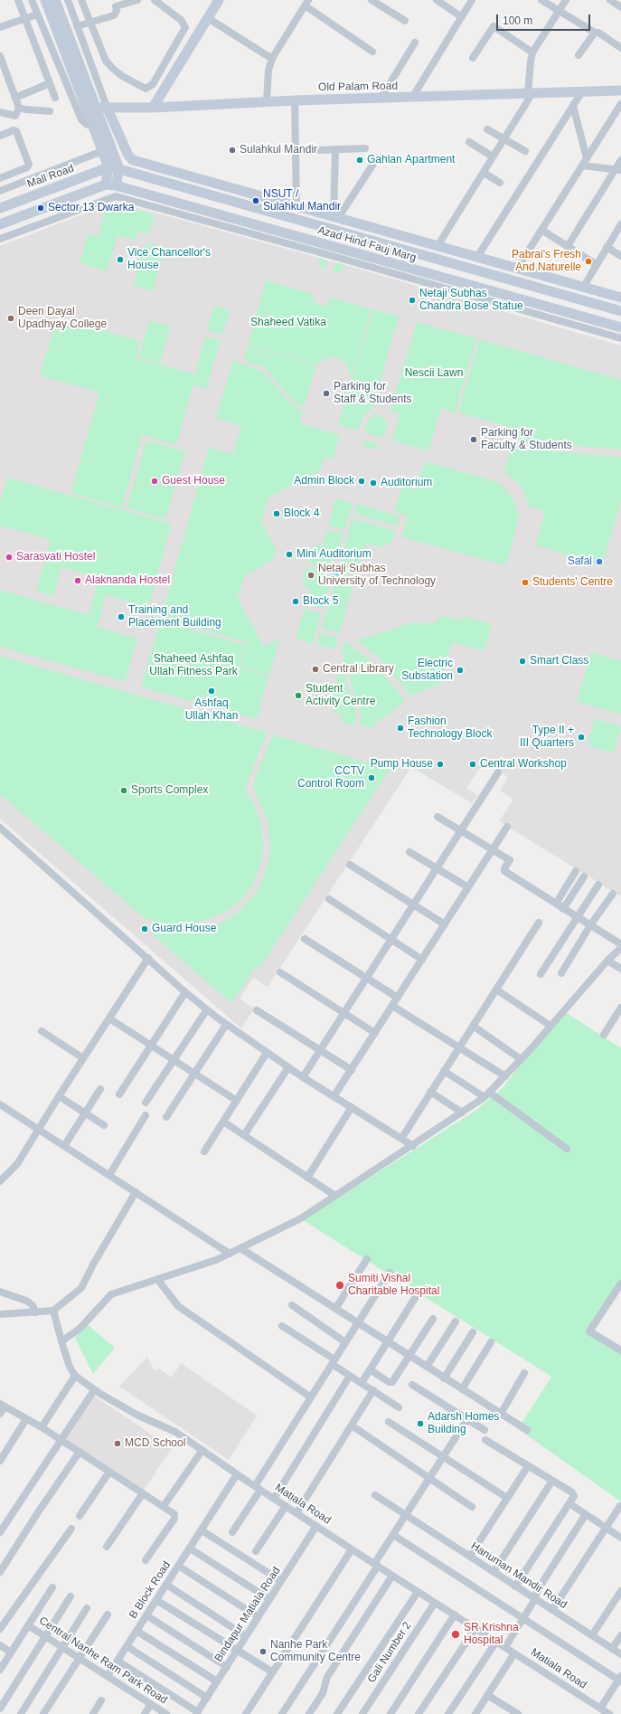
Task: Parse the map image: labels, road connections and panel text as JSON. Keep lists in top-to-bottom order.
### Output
{
  "streets": {
    "street": [
      "Old Palam Road",
      "Mall Road",
      "Azad Hind Fauj Marg",
      "Matiala Road",
      "Hanuman Mandir Road",
      "B Block Road",
      "Bindapur Matiala Road",
      "Gali Number 2",
      "Central Nanhe Ram Park Road"
    ]
  },
  "crossings": [
    ["Mall Road", "Azad Hind Fauj Marg"],
    ["Matiala Road", "B Block Road"],
    ["Matiala Road", "Bindapur Matiala Road"],
    ["Matiala Road", "Gali Number 2"],
    ["B Block Road", "Central Nanhe Ram Park Road"]
  ],
  "parks": ["Shaheed Vatika", "Nescii Lawn", "Shaheed Ashfaq Ullah Fitness Park"],
  "places": [
    "Sulahkul Mandir",
    "Gahlan Apartment",
    "NSUT / Sulahkul Mandir",
    "Sector 13 Dwarka",
    "Vice Chancellor's House",
    "Pabrai's Fresh And Naturelle",
    "Netaji Subhas Chandra Bose Statue",
    "Deen Dayal Upadhyay College",
    "Parking for Staff & Students",
    "Parking for Faculty & Students",
    "Guest House",
    "Admin Block",
    "Auditorium",
    "Block 4",
    "Mini Auditorium",
    "Sarasvati Hostel",
    "Safal",
    "Netaji Subhas University of Technology",
    "Alaknanda Hostel",
    "Students' Centre",
    "Block 5",
    "Training and Placement Building",
    "Smart Class",
    "Central Library",
    "Electric Substation",
    "Ashfaq Ullah Khan",
    "Student Activity Centre",
    "Fashion Technology Block",
    "Type II + III Quarters",
    "Pump House",
    "Central Workshop",
    "CCTV Control Room",
    "Sports Complex",
    "Guard House",
    "Sumiti Vishal Charitable Hospital",
    "Adarsh Homes Building",
    "MCD School",
    "SR Krishna Hospital",
    "Nanhe Park Community Centre"
  ],
  "scale_bar": "100 m"
}
